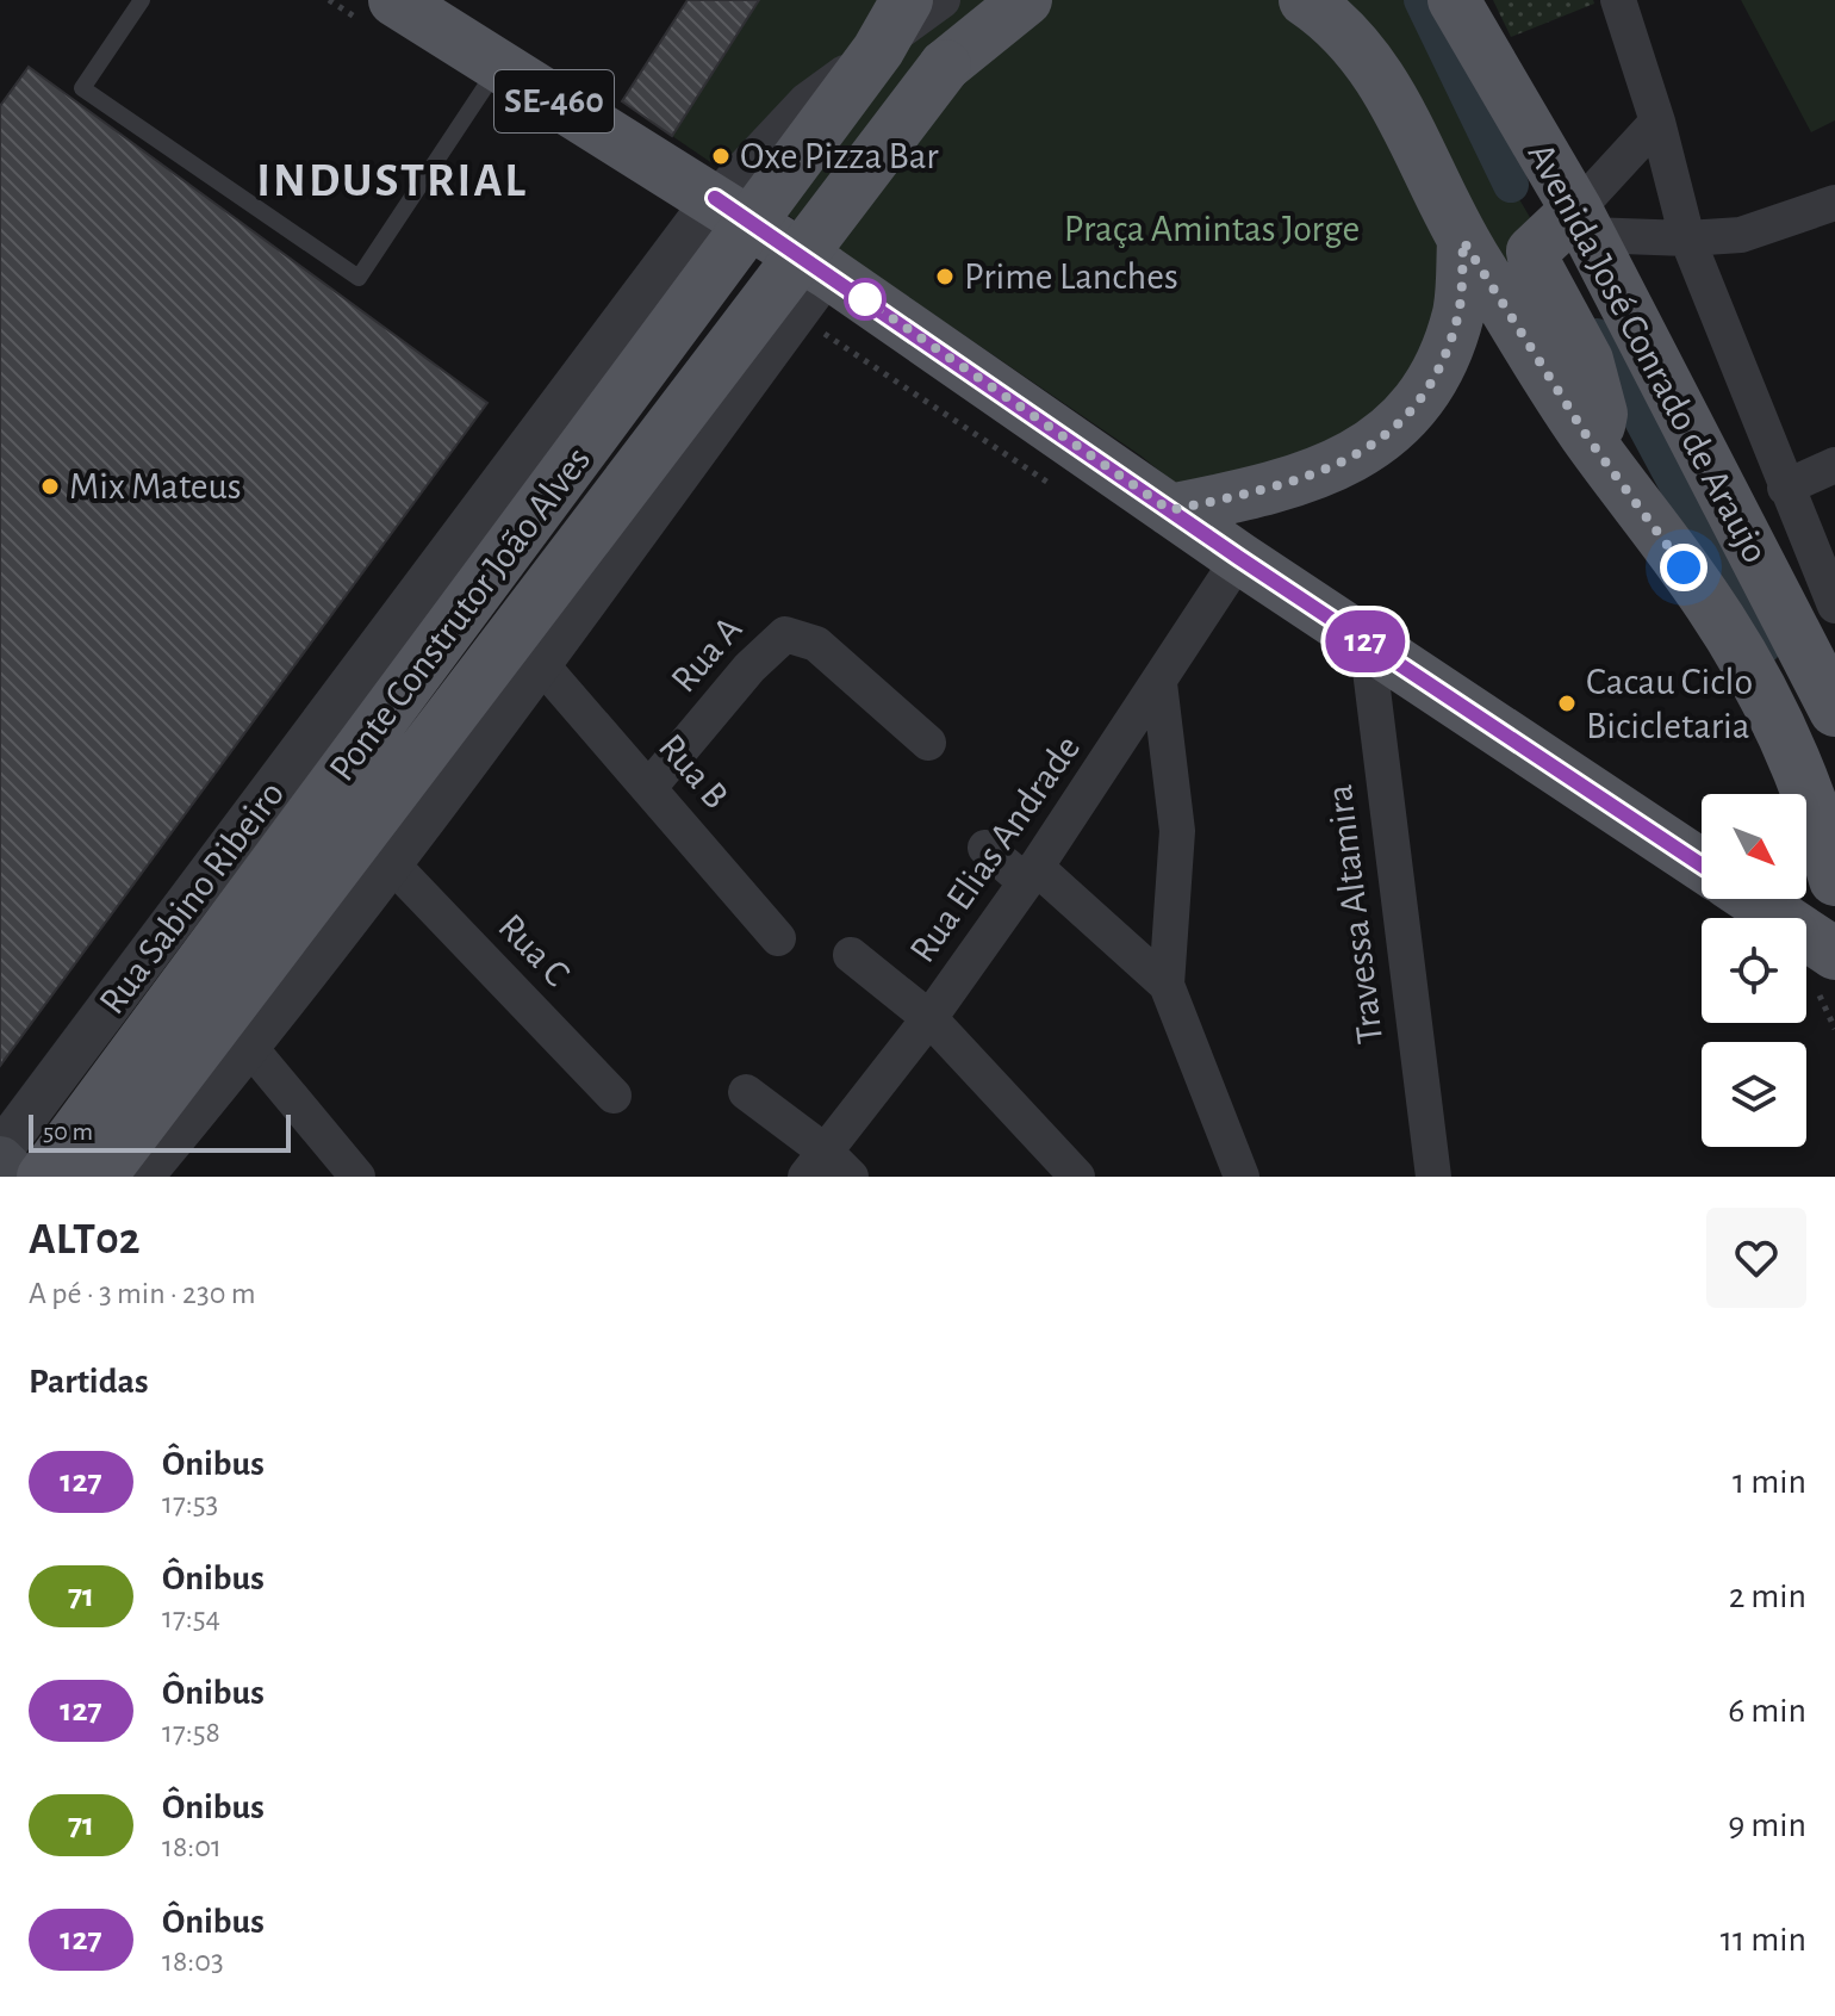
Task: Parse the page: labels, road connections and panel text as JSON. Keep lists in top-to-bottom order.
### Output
{
  "streets": {
    "main road": ["SE-460", "Avenida José Conrado de Araujo", "Ponte Construtor João Alves"],
    "street": [
      "Rua A",
      "Rua B",
      "Rua Elias Andrade",
      "Rua Sabino Ribeiro",
      "Travessa Altamira",
      "Rua C"
    ]
  },
  "crossings": [
    ["SE-460", "Rua Elias Andrade"],
    ["SE-460", "Rua Sabino Ribeiro"],
    ["SE-460", "Travessa Altamira"],
    ["Rua A", "Rua B"]
  ],
  "districts": ["INDUSTRIAL"],
  "parks": ["Praça Amintas Jorge"],
  "places": [
    "Oxe Pizza Bar",
    "Prime Lanches",
    "Mix Mateus",
    "Cacau Ciclo Bicicletaria"
  ],
  "lines": ["bus line 127"],
  "scale_bar": "50 m",
  "north": "bottom right",
  "page": {
    "on_map": "127",
    "scale": "50 m",
    "heading": [
      ["ALT02", "A pé · 3 min · 230 m"],
      "Partidas"
    ],
    "list": [
      {
        "mark": "127",
        "name": "Ônibus",
        "note": "17:53",
        "value": "1 min"
      },
      {
        "mark": "71",
        "name": "Ônibus",
        "note": "17:54",
        "value": "2 min"
      },
      {
        "mark": "127",
        "name": "Ônibus",
        "note": "17:58",
        "value": "6 min"
      },
      {
        "mark": "71",
        "name": "Ônibus",
        "note": "18:01",
        "value": "9 min"
      },
      {
        "mark": "127",
        "name": "Ônibus",
        "note": "18:03",
        "value": "11 min"
      }
    ]
  }
}
